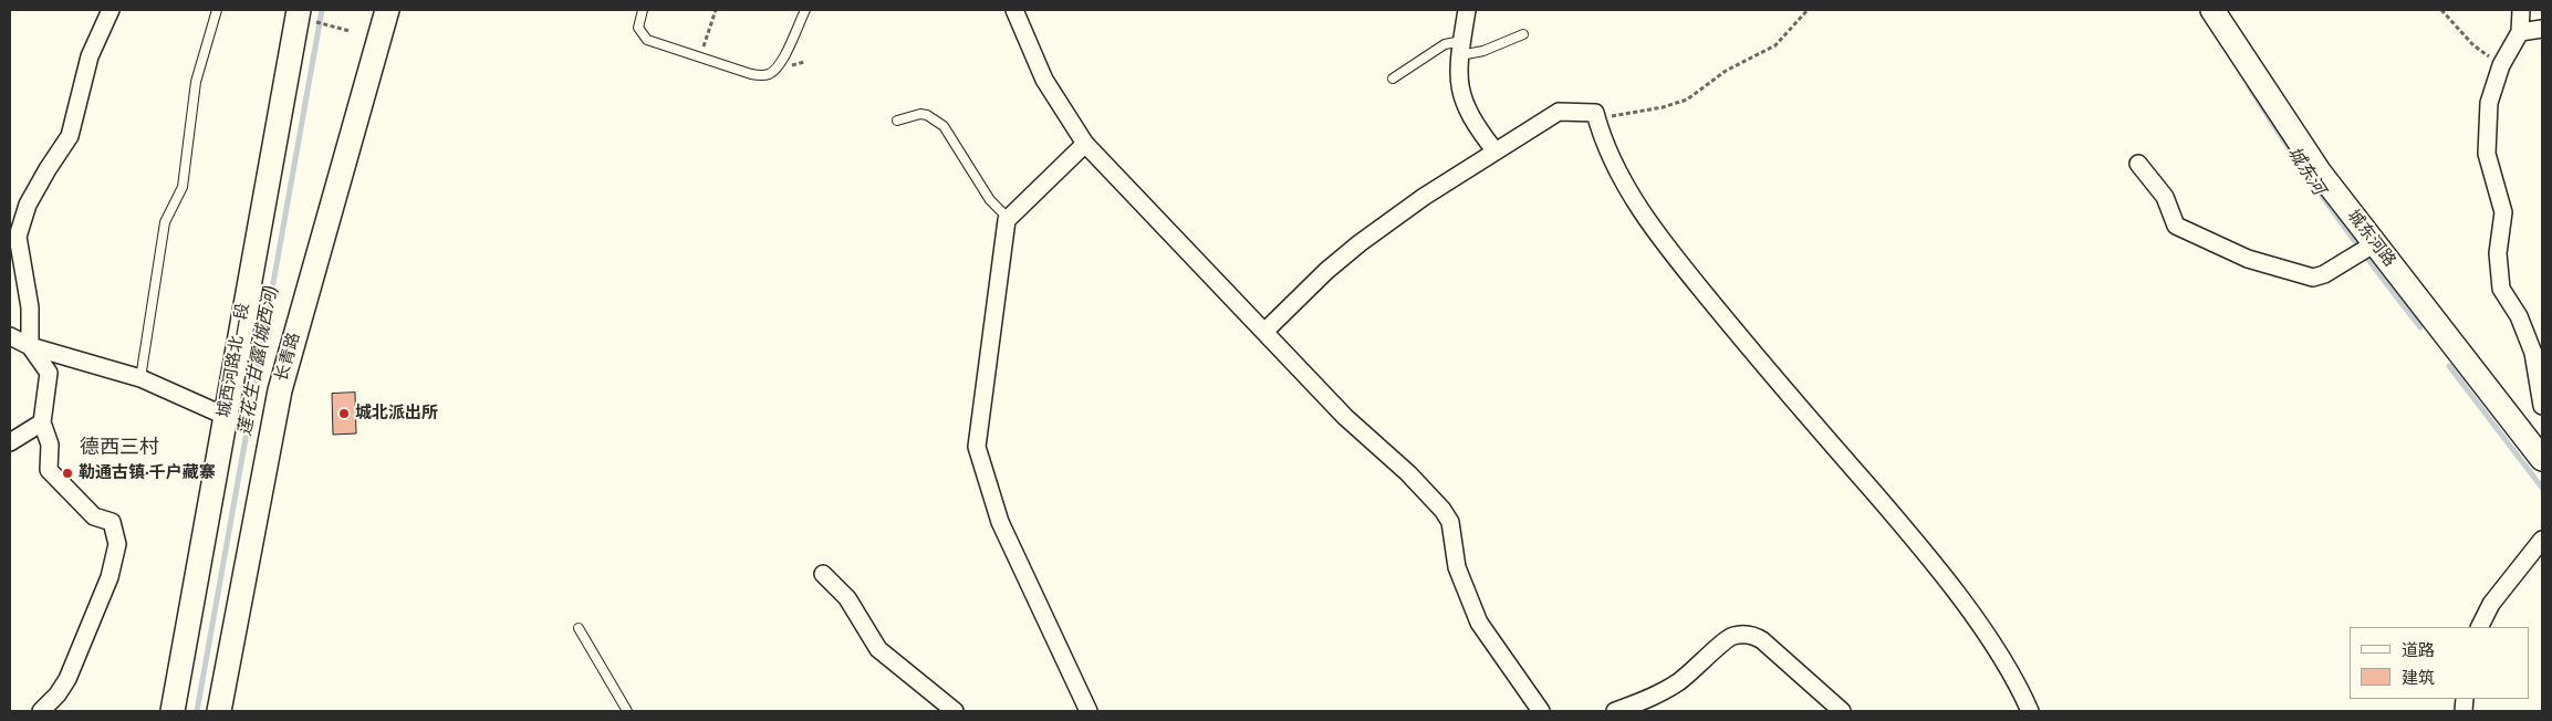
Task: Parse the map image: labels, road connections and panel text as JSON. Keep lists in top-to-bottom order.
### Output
{
  "streets": {
    "street": ["城东河路", "长青路", "城西河路北一段"]
  },
  "districts": ["德西三村"],
  "water": ["城东河", "莲花生甘露(城西河)"],
  "places": ["城北派出所", "勒通古镇·千户藏寨"],
  "legend": ["道路", "建筑"]
}
